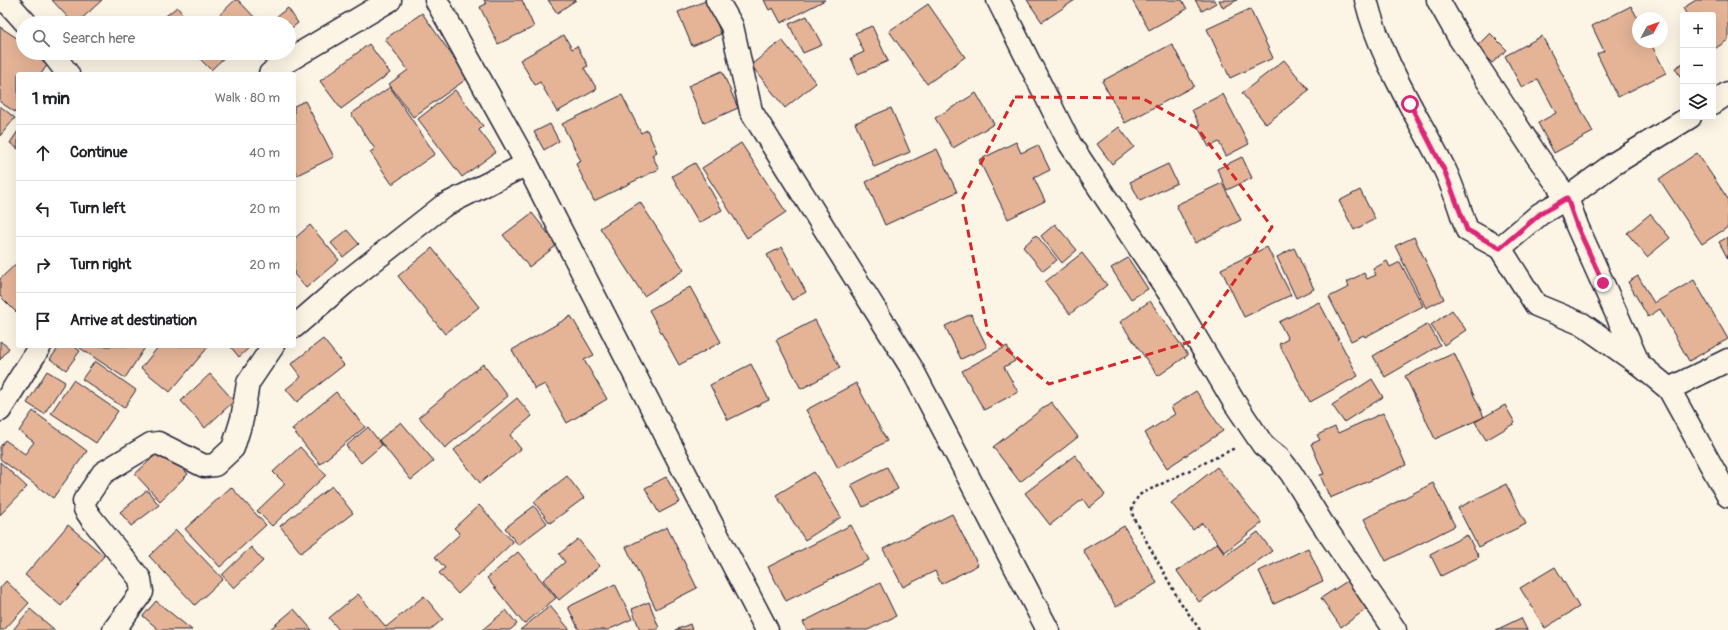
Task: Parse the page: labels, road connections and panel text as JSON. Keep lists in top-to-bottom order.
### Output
{
  "north": "top right",
  "page": {
    "map_buttons": ["+", "−"],
    "search": "Search here",
    "heading": ["1 min", "Walk · 80 m"],
    "list": [
      ["Continue", "40 m"],
      ["Turn left", "20 m"],
      ["Turn right", "20 m"],
      "Arrive at destination"
    ]
  }
}
